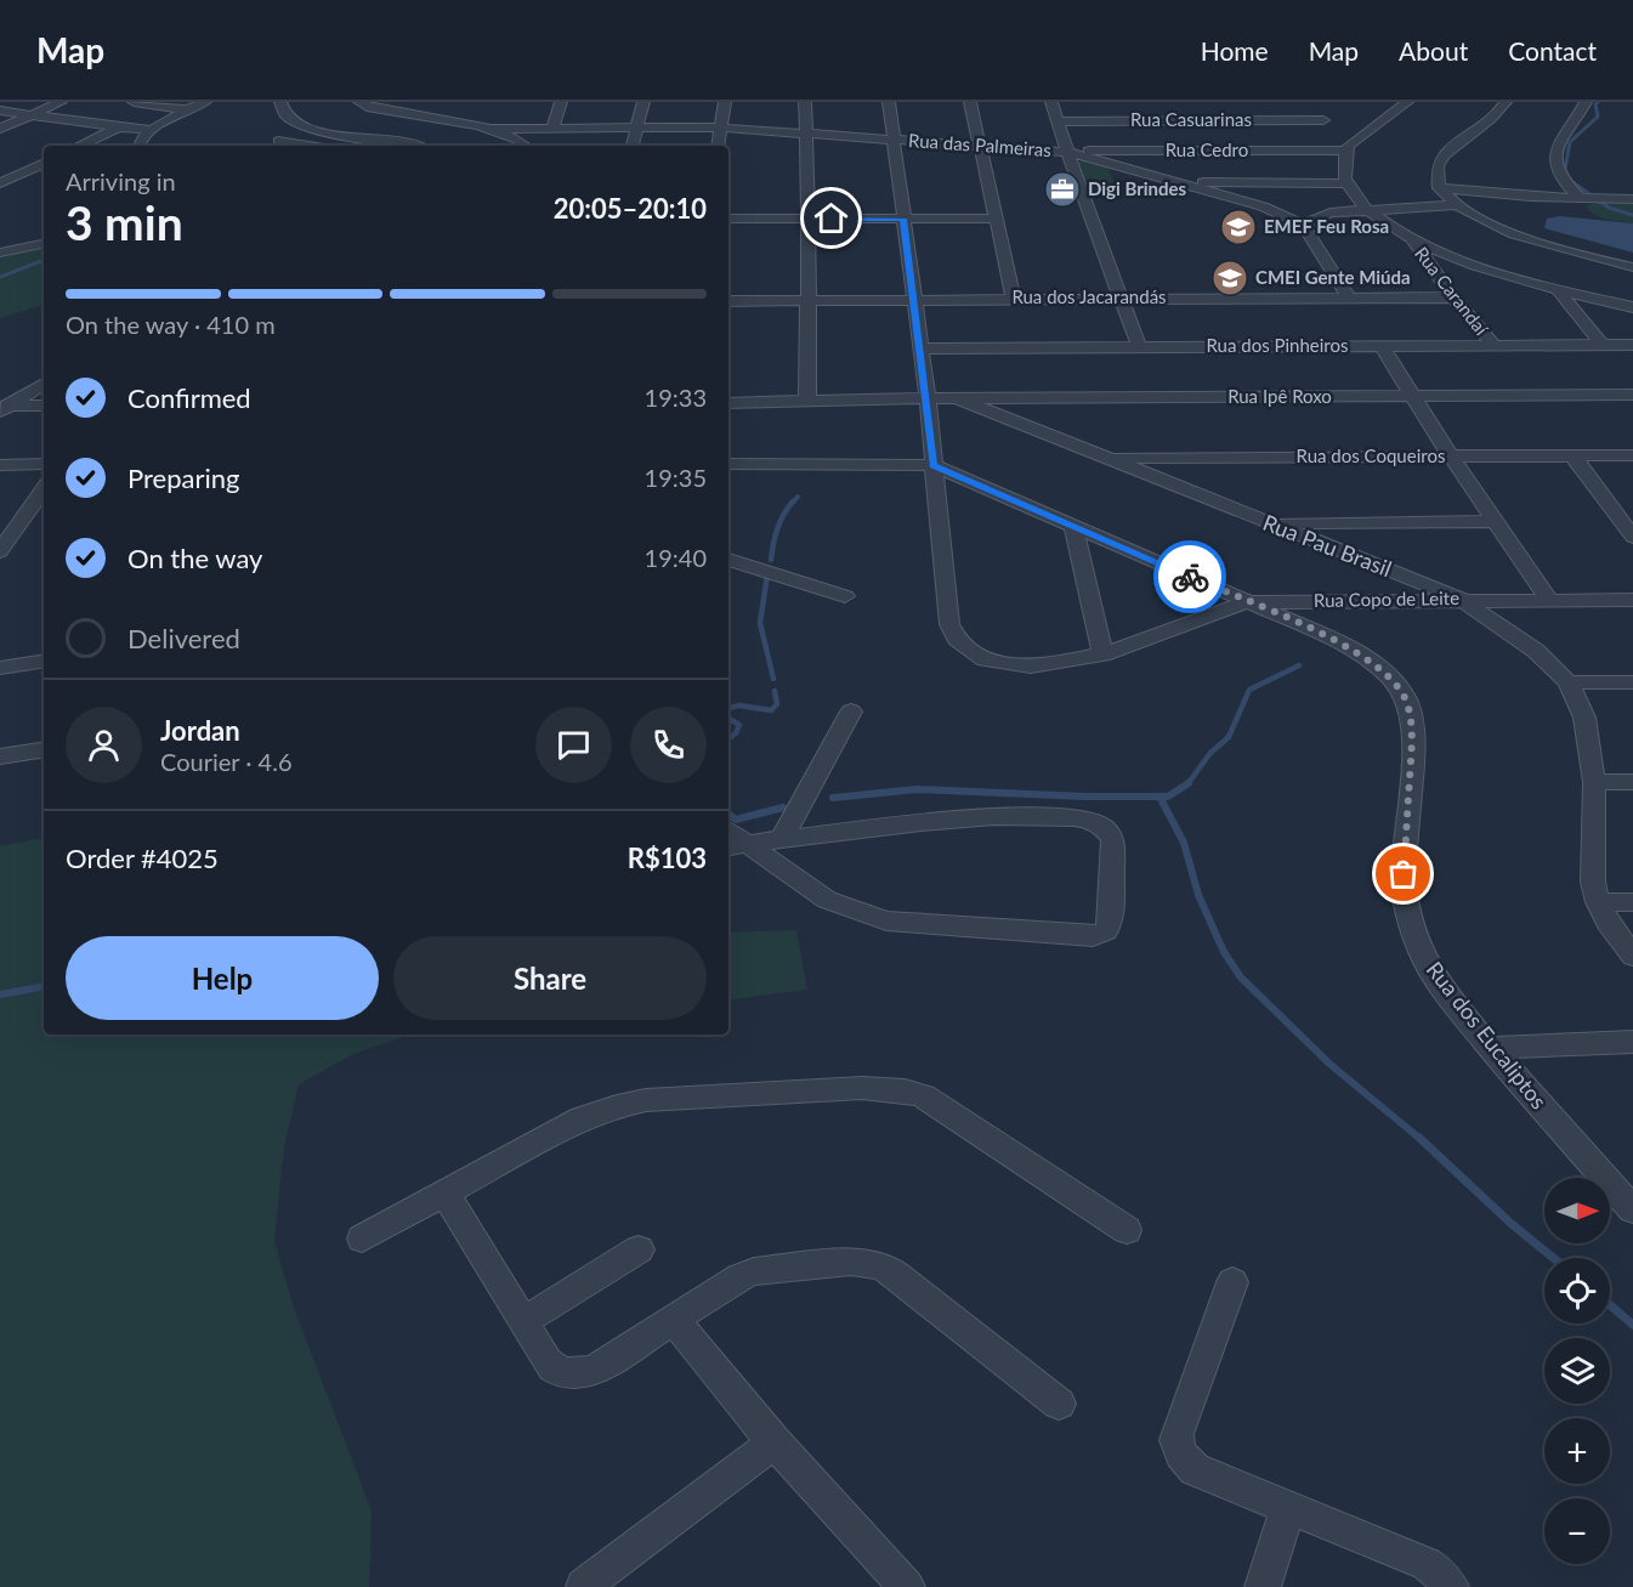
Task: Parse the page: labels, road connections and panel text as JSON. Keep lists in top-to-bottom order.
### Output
{
  "streets": {
    "street": [
      "Rua Casuarinas",
      "Rua das Palmeiras",
      "Rua Cedro",
      "Rua Carandaí",
      "Rua dos Jacarandás",
      "Rua dos Pinheiros",
      "Rua Ipê Roxo",
      "Rua dos Coqueiros",
      "Rua Pau Brasil",
      "Rua Copo de Leite",
      "Rua dos Eucaliptos"
    ]
  },
  "crossings": [
    ["Rua Casuarinas", "Rua Cedro"],
    ["Rua das Palmeiras", "Rua Cedro"],
    ["Rua das Palmeiras", "Rua Copo de Leite"],
    ["Rua Carandaí", "Rua dos Jacarandás"],
    ["Rua Carandaí", "Rua dos Pinheiros"],
    ["Rua dos Jacarandás", "Rua Copo de Leite"],
    ["Rua dos Pinheiros", "Rua Copo de Leite"],
    ["Rua Ipê Roxo", "Rua Pau Brasil"],
    ["Rua Ipê Roxo", "Rua Copo de Leite"],
    ["Rua dos Coqueiros", "Rua Pau Brasil"],
    ["Rua Pau Brasil", "Rua Copo de Leite"],
    ["Rua Copo de Leite", "Rua dos Eucaliptos"]
  ],
  "places": {
    "office": ["Digi Brindes"],
    "school or university": ["EMEF Feu Rosa", "CMEI Gente Miúda"]
  },
  "north": "right",
  "page": {
    "header": "Map",
    "nav": [
      "Home",
      "Map",
      "About",
      "Contact"
    ],
    "heading": ["3 min", "Arriving in", "20:05–20:10"],
    "panel": [
      "Jordan",
      "Courier · 4.6",
      "Order #4025",
      "R$103"
    ],
    "bar": "On the way · 410 m",
    "list": [
      ["Confirmed", "19:33"],
      ["Preparing", "19:35"],
      ["On the way", "19:40"],
      "Delivered"
    ],
    "buttons": ["Help", "Share"],
    "map_buttons": ["+", "−"]
  }
}
